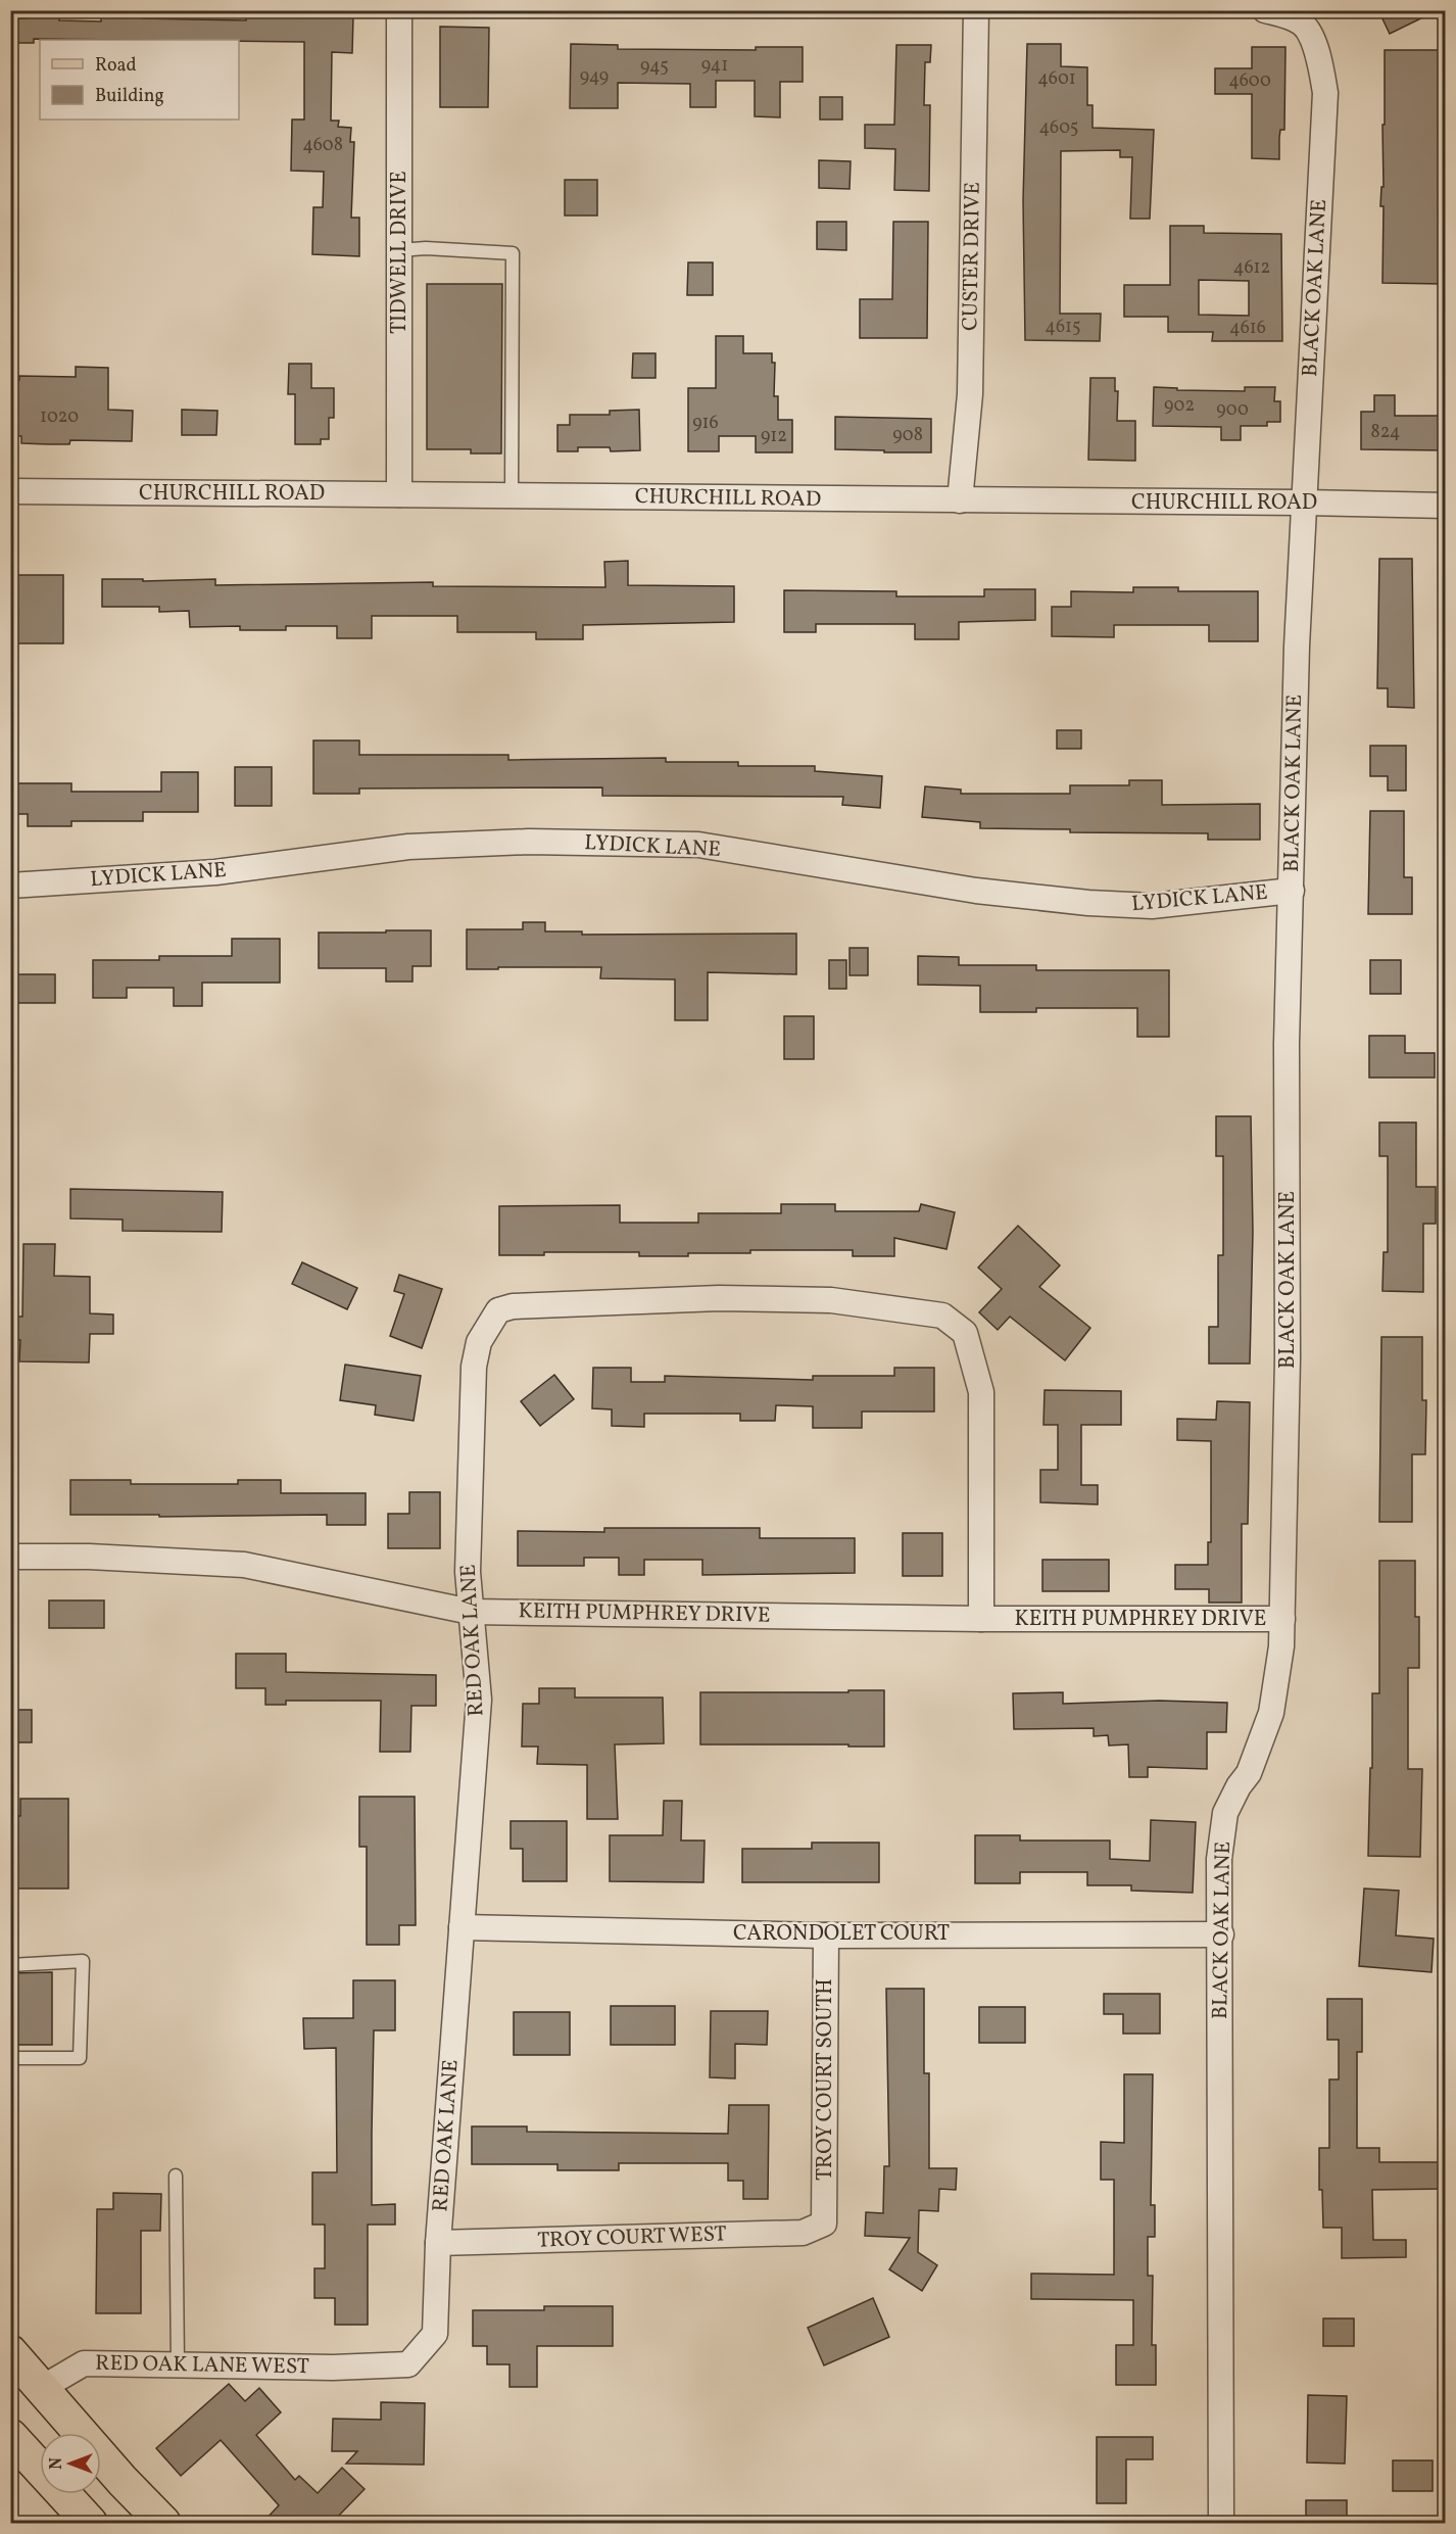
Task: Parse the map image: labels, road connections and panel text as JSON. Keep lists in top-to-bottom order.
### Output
{
  "streets": {
    "street": [
      "TIDWELL DRIVE",
      "CUSTER DRIVE",
      "BLACK OAK LANE",
      "CHURCHILL ROAD",
      "LYDICK LANE",
      "KEITH PUMPHREY DRIVE",
      "RED OAK LANE",
      "CARONDOLET COURT",
      "TROY COURT SOUTH",
      "TROY COURT WEST",
      "RED OAK LANE WEST"
    ]
  },
  "crossings": [
    ["TIDWELL DRIVE", "CHURCHILL ROAD"],
    ["CUSTER DRIVE", "CHURCHILL ROAD"],
    ["BLACK OAK LANE", "CHURCHILL ROAD"],
    ["BLACK OAK LANE", "LYDICK LANE"],
    ["BLACK OAK LANE", "KEITH PUMPHREY DRIVE"],
    ["BLACK OAK LANE", "CARONDOLET COURT"],
    ["KEITH PUMPHREY DRIVE", "RED OAK LANE"],
    ["RED OAK LANE", "CARONDOLET COURT"],
    ["RED OAK LANE", "TROY COURT WEST"],
    ["RED OAK LANE", "RED OAK LANE WEST"],
    ["CARONDOLET COURT", "TROY COURT SOUTH"],
    ["TROY COURT SOUTH", "TROY COURT WEST"]
  ],
  "house_numbers": [
    "941",
    "945",
    "949",
    "4601",
    "4600",
    "4605",
    "4608",
    "4612",
    "4615",
    "4616",
    "902",
    "900",
    "1020",
    "916",
    "824",
    "908",
    "912"
  ],
  "legend": ["Road", "Building"],
  "north": "left"
}
